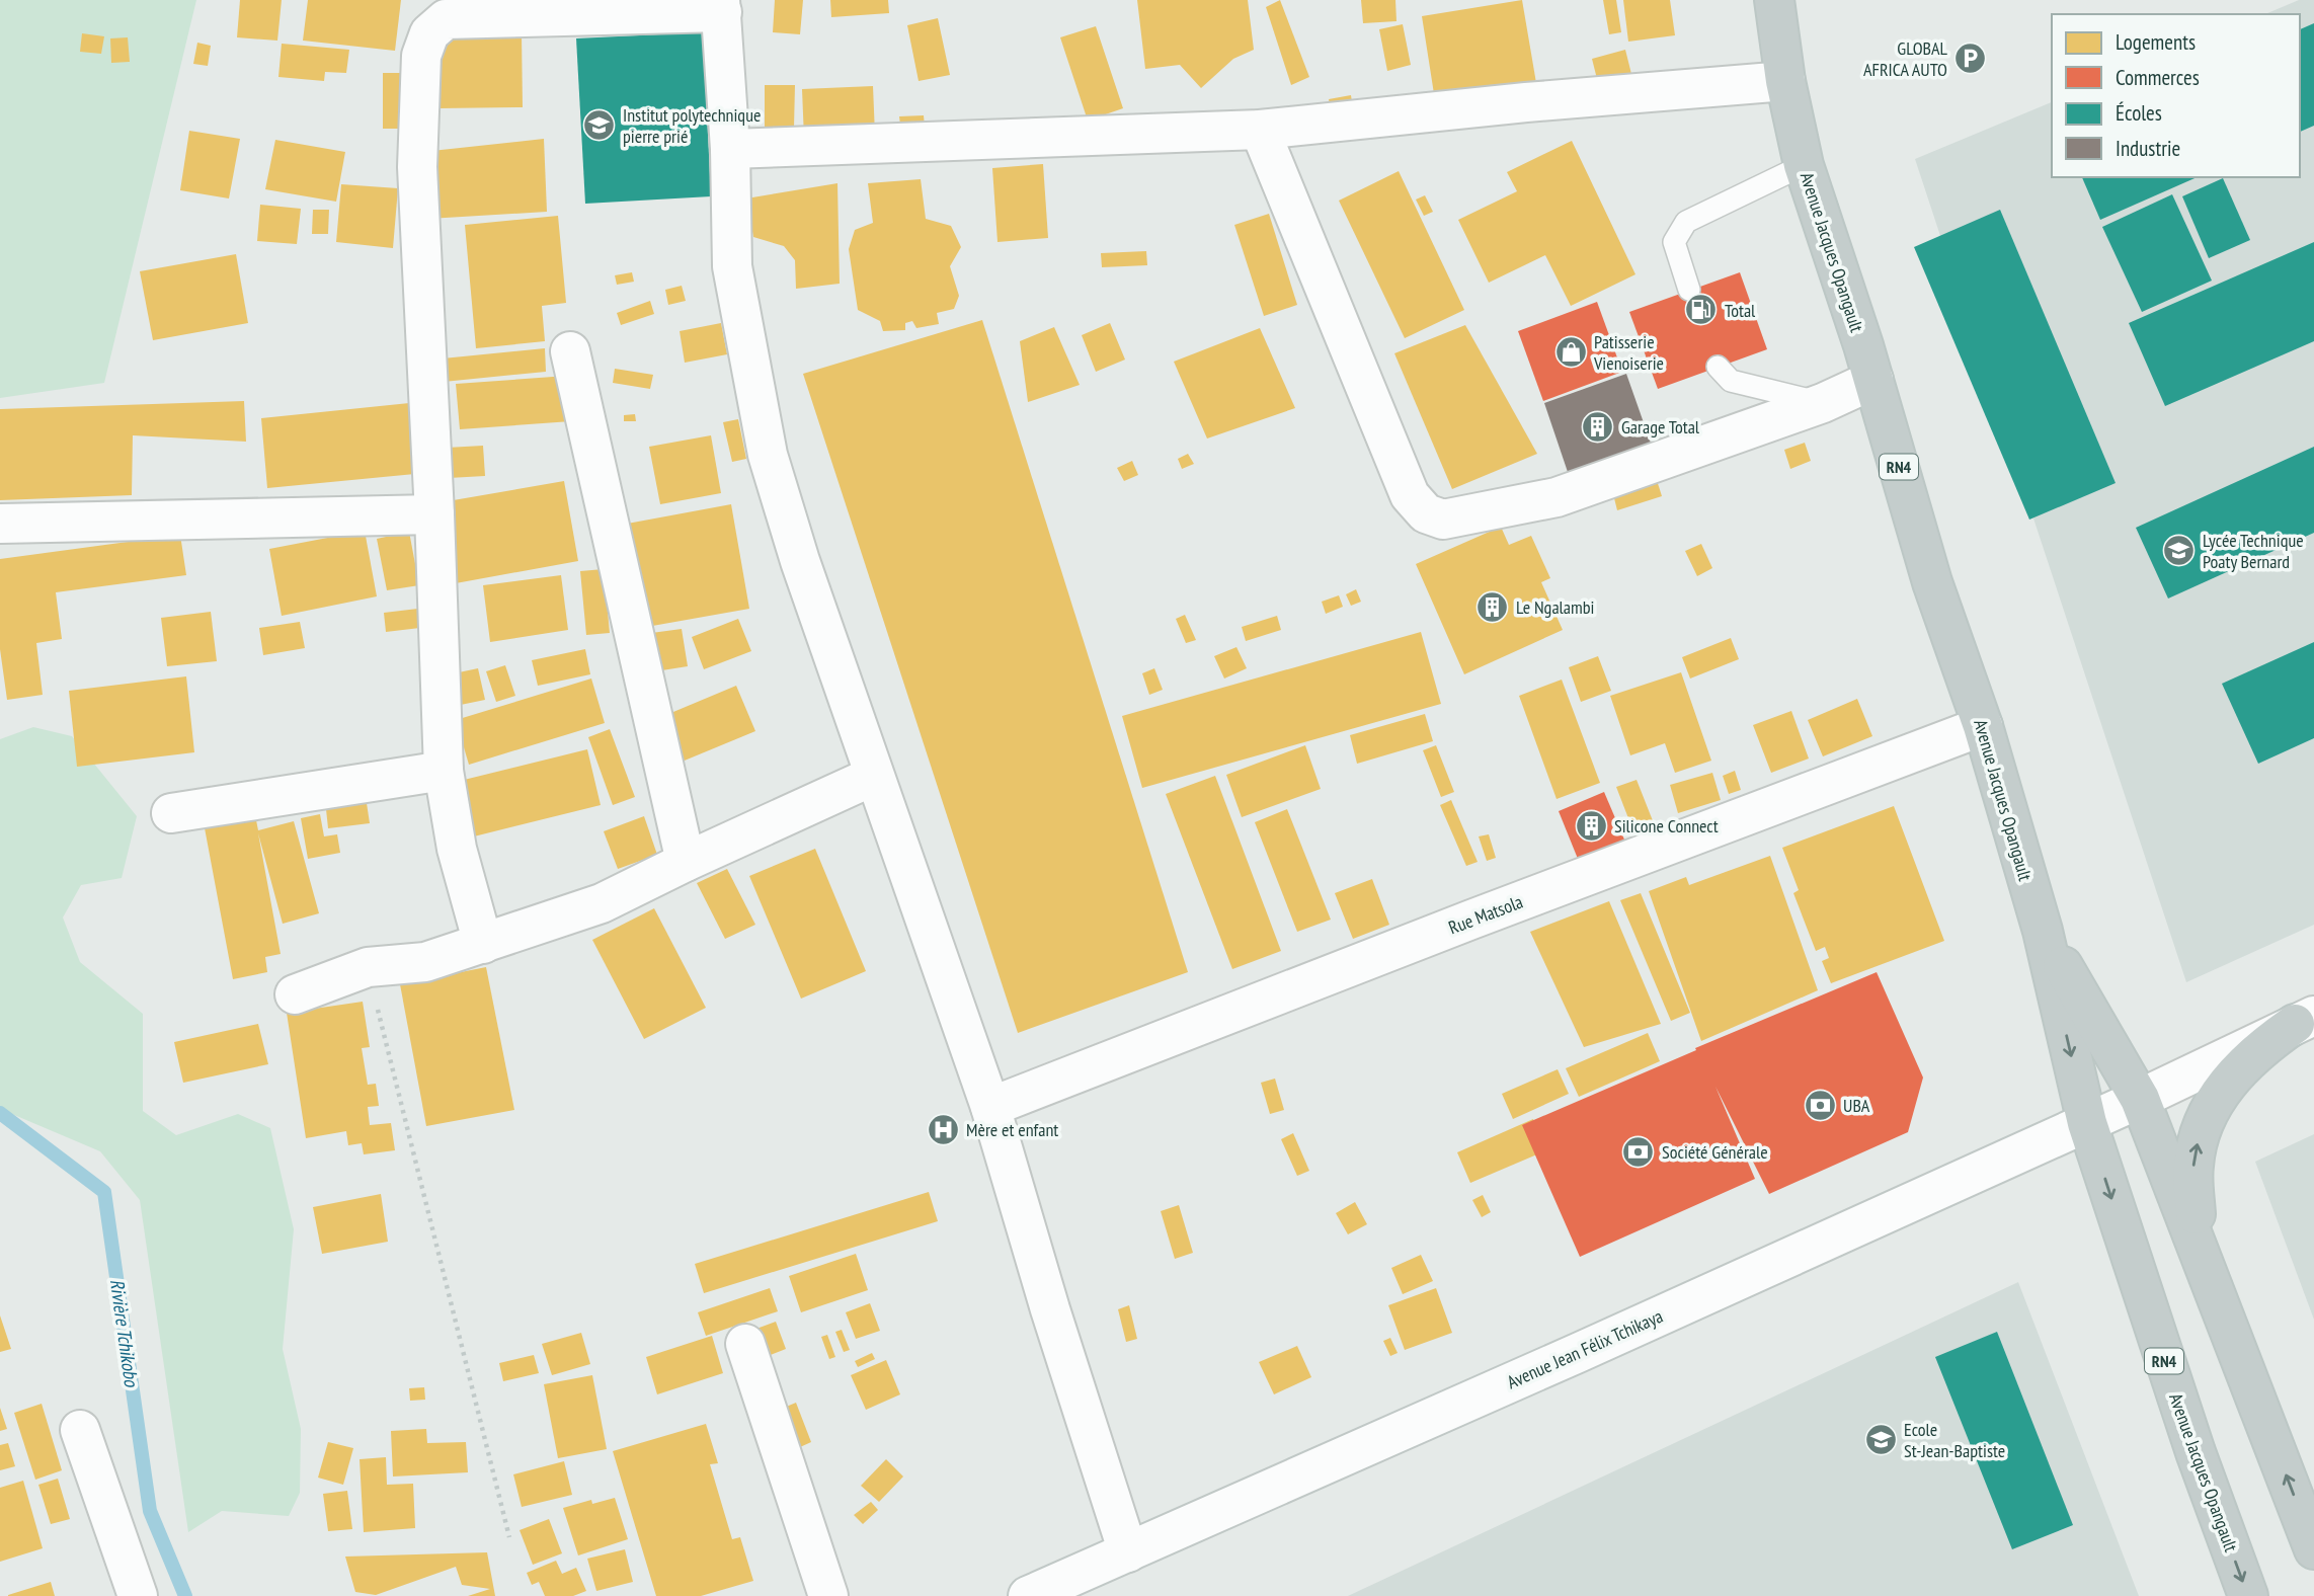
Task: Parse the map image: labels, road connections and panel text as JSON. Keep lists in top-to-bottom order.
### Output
{
  "streets": {
    "highway": ["Avenue Jacques Opangault", "RN4"],
    "street": ["Rue Matsola", "Avenue Jean Félix Tchikaya"]
  },
  "crossings": [
    ["Avenue Jacques Opangault", "RN4"],
    ["Avenue Jacques Opangault", "Rue Matsola"],
    ["Avenue Jacques Opangault", "Avenue Jean Félix Tchikaya"],
    ["RN4", "Avenue Jean Félix Tchikaya"]
  ],
  "water": ["Rivière Tchikobo"],
  "places": {
    "parking": ["GLOBAL AFRICA AUTO"],
    "school or university": ["Institut polytechnique pierre prié", "Lycée Technique Poaty Bernard", "Ecole St-Jean-Baptiste"],
    "fuel station": ["Total"],
    "shop": ["Patisserie Vienoiserie"],
    "building": ["Garage Total", "Le Ngalambi", "Silicone Connect"],
    "bank": ["UBA", "Société Générale"],
    "hospital": ["Mère et enfant"]
  },
  "legend": [
    "Logements",
    "Commerces",
    "Écoles",
    "Industrie"
  ]
}
